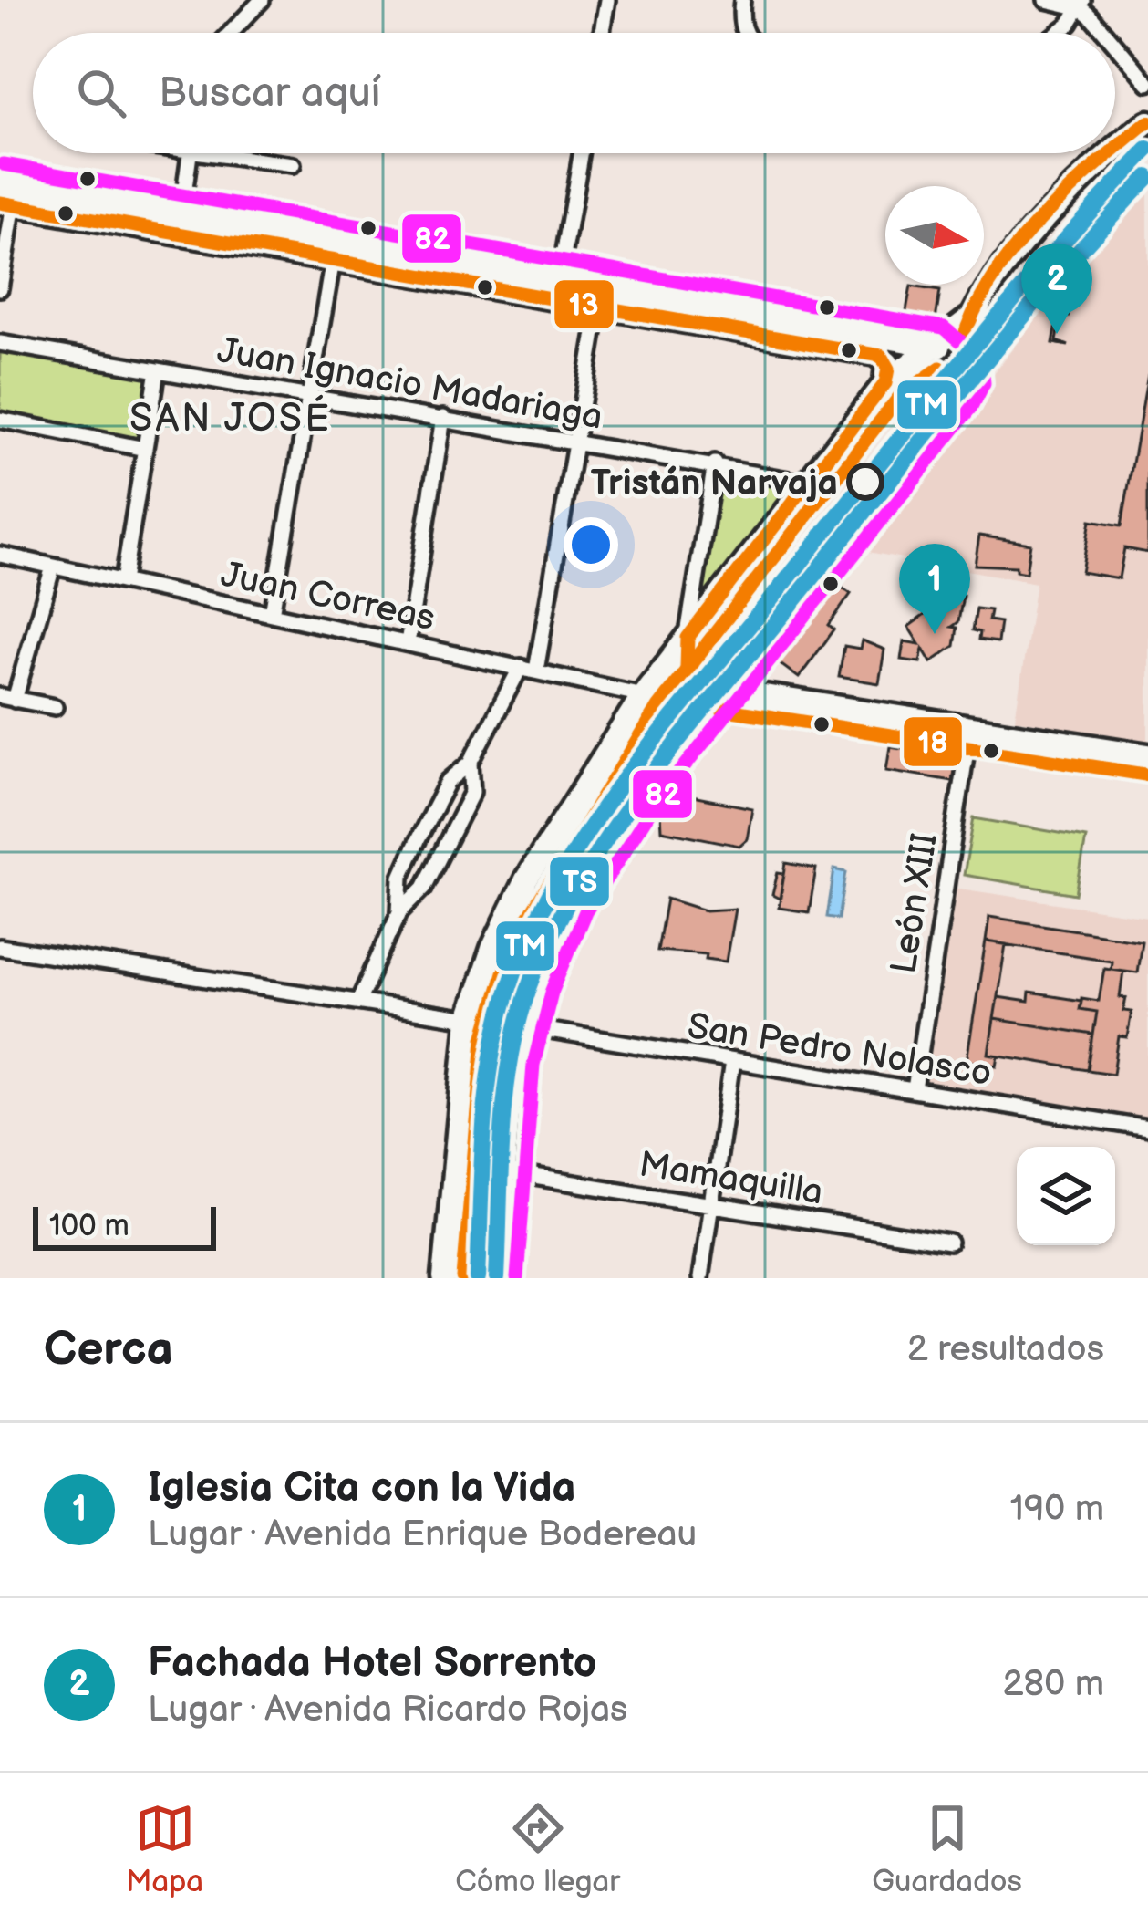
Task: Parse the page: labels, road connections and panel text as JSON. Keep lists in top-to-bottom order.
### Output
{
  "streets": {
    "street": [
      "Juan Ignacio Madariaga",
      "Juan Correas",
      "León XIII",
      "San Pedro Nolasco",
      "Mamaquilla"
    ]
  },
  "crossings": [
    ["León XIII", "San Pedro Nolasco"]
  ],
  "districts": ["SAN JOSÉ"],
  "places": ["Tristán Narvaja"],
  "lines": [
    "transit line 13",
    "transit line TM",
    "transit line 82",
    "transit line TS",
    "transit line 18"
  ],
  "scale_bar": "100 m",
  "north": "right",
  "page": {
    "search": "Buscar aquí",
    "pins": ["2", "1"],
    "scale": "100 m",
    "heading": ["Cerca", "2 resultados"],
    "list": [
      {
        "mark": "1",
        "name": "Iglesia Cita con la Vida",
        "note": "Lugar · Avenida Enrique Bodereau",
        "value": "190 m"
      },
      {
        "mark": "2",
        "name": "Fachada Hotel Sorrento",
        "note": "Lugar · Avenida Ricardo Rojas",
        "value": "280 m"
      }
    ],
    "nav": ["Mapa", "Cómo llegar", "Guardados"]
  }
}
